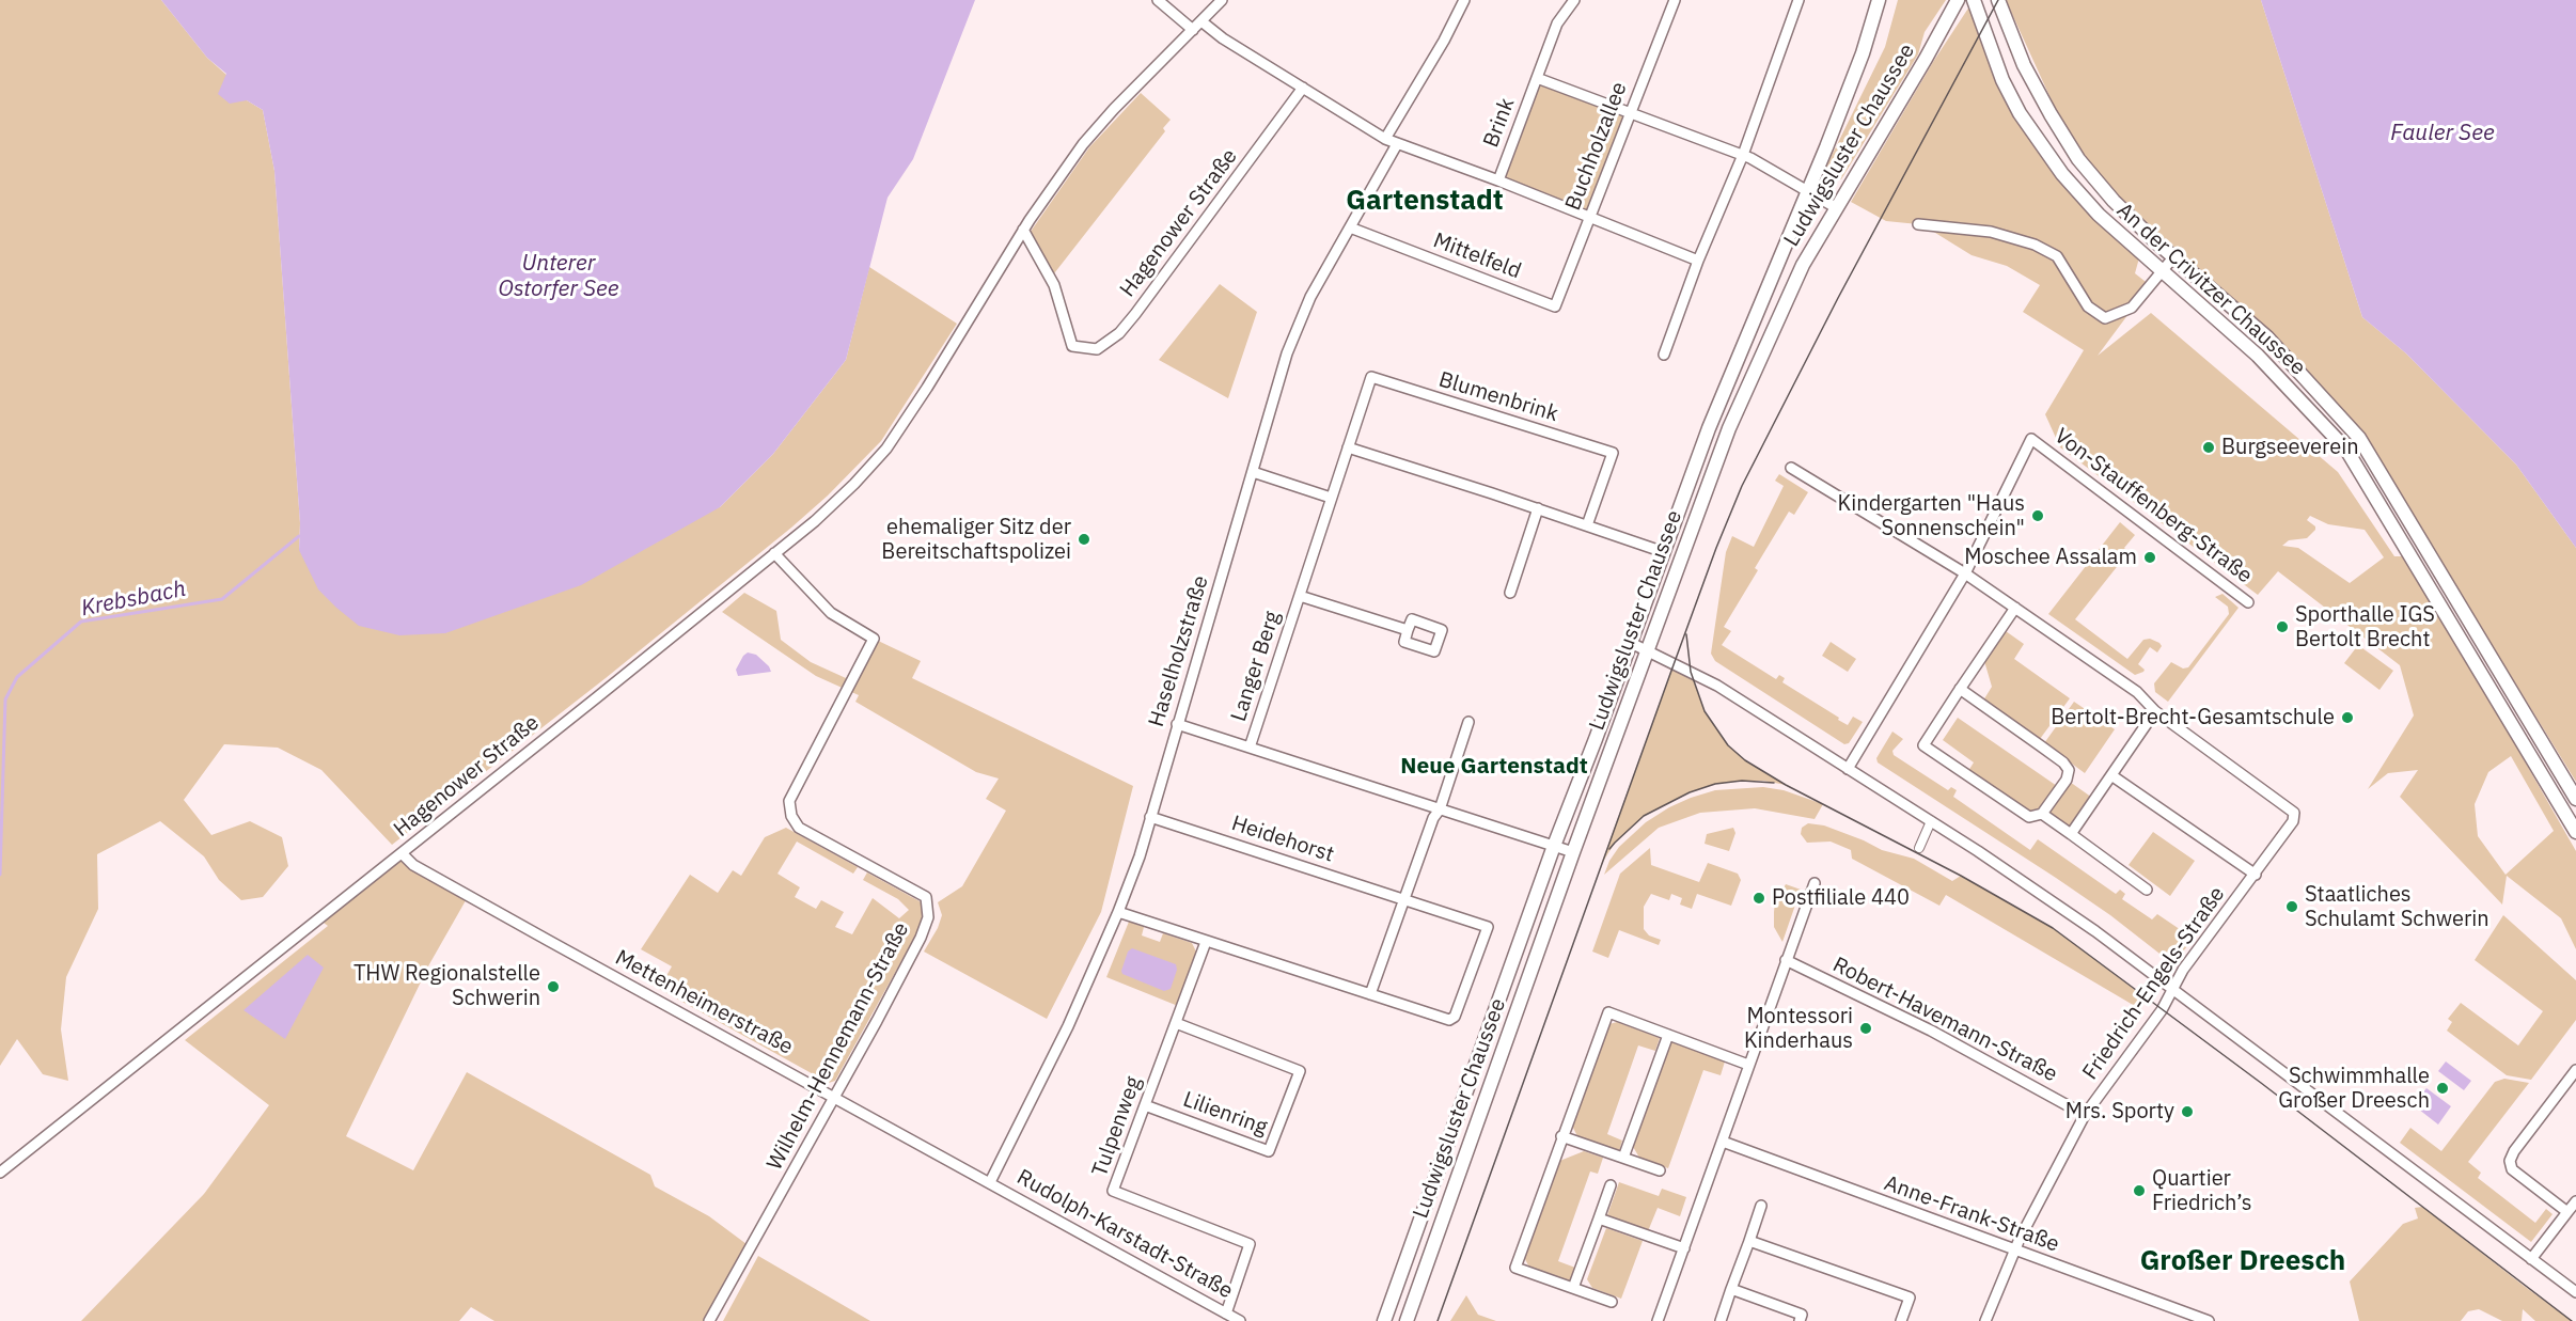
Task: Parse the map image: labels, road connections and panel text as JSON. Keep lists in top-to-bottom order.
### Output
{
  "streets": {
    "street": [
      "Brink",
      "Ludwigsluster Chaussee",
      "Buchholzallee",
      "Hagenower Straße",
      "Mittelfeld",
      "An der Crivitzer Chaussee",
      "Blumenbrink",
      "Von-Stauffenberg-Straße",
      "Haselholzstraße",
      "Langer Berg",
      "Heidehorst",
      "Friedrich-Engels-Straße",
      "Mettenheimerstraße",
      "Robert-Havemann-Straße",
      "Wilhelm-Hennemann-Straße",
      "Lilienring",
      "Tulpenweg",
      "Anne-Frank-Straße",
      "Rudolph-Karstadt-Straße"
    ]
  },
  "crossings": [
    ["Brink", "Buchholzallee"],
    ["Brink", "Haselholzstraße"],
    ["Ludwigsluster Chaussee", "Langer Berg"],
    ["Buchholzallee", "Mittelfeld"],
    ["Hagenower Straße", "Mettenheimerstraße"],
    ["Hagenower Straße", "Wilhelm-Hennemann-Straße"],
    ["Mittelfeld", "Haselholzstraße"],
    ["Blumenbrink", "Langer Berg"],
    ["Haselholzstraße", "Langer Berg"],
    ["Haselholzstraße", "Heidehorst"],
    ["Haselholzstraße", "Mettenheimerstraße"],
    ["Haselholzstraße", "Rudolph-Karstadt-Straße"],
    ["Heidehorst", "Tulpenweg"],
    ["Friedrich-Engels-Straße", "Robert-Havemann-Straße"],
    ["Friedrich-Engels-Straße", "Anne-Frank-Straße"],
    ["Mettenheimerstraße", "Wilhelm-Hennemann-Straße"],
    ["Mettenheimerstraße", "Rudolph-Karstadt-Straße"],
    ["Lilienring", "Tulpenweg"],
    ["Tulpenweg", "Rudolph-Karstadt-Straße"]
  ],
  "districts": ["Gartenstadt", "Neue Gartenstadt", "Großer Dreesch"],
  "water": ["Fauler See", "Unterer Ostorfer See", "Krebsbach"],
  "places": [
    "Burgseeverein",
    "Kindergarten \"Haus Sonnenschein\"",
    "ehemaliger Sitz der Bereitschaftspolizei",
    "Moschee Assalam",
    "Sporthalle IGS Bertolt Brecht",
    "Bertolt-Brecht-Gesamtschule",
    "Postfiliale 440",
    "Staatliches Schulamt Schwerin",
    "THW Regionalstelle Schwerin",
    "Montessori Kinderhaus",
    "Schwimmhalle Großer Dreesch",
    "Mrs. Sporty",
    "Quartier Friedrich’s"
  ]
}
